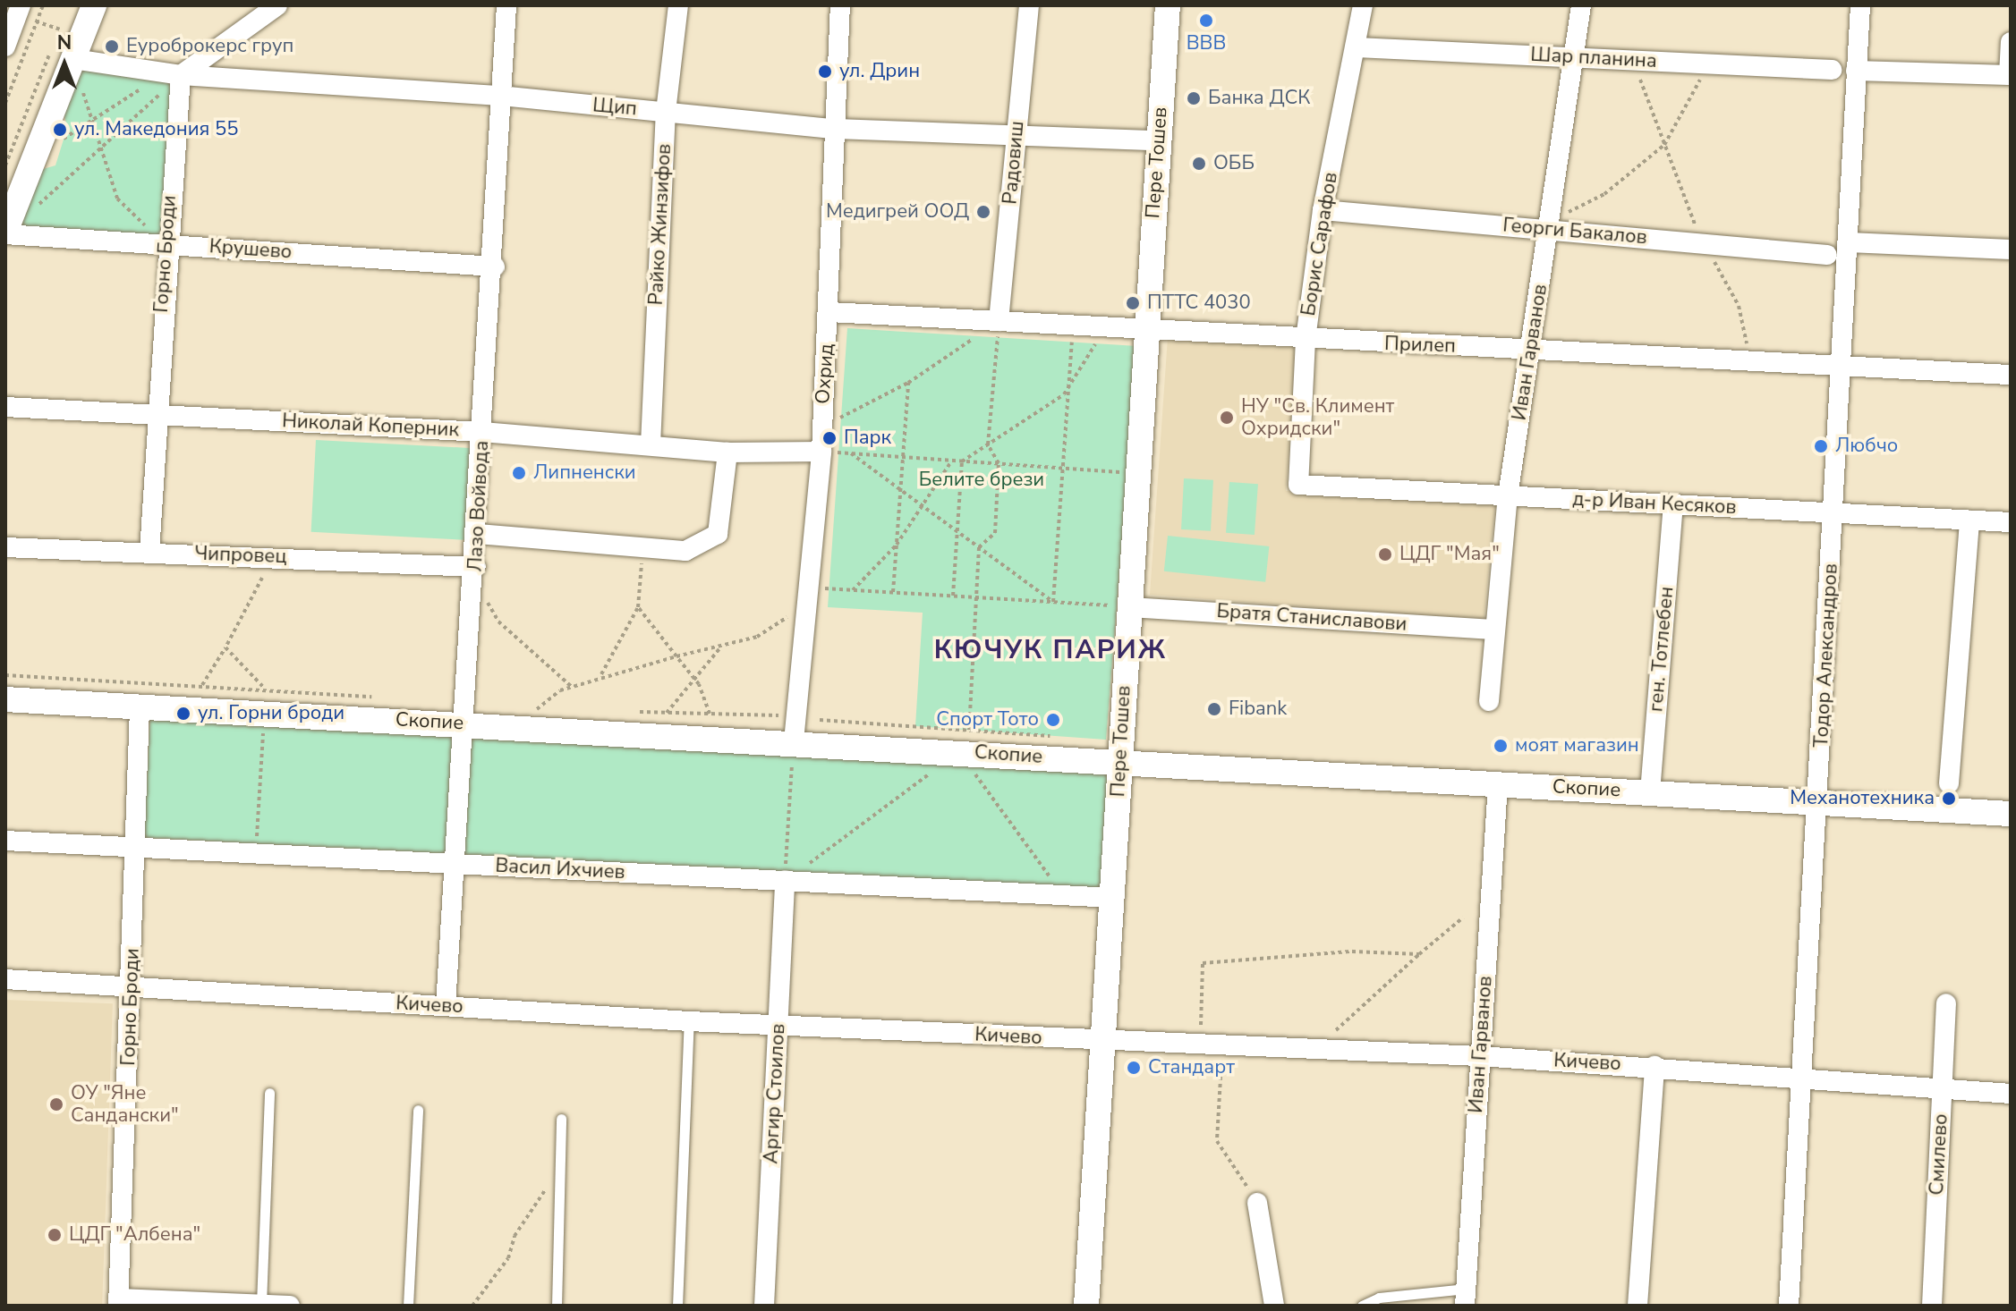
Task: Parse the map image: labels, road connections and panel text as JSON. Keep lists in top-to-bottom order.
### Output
{
  "streets": {
    "street": [
      "Шар планина",
      "Щип",
      "Радовиш",
      "Пере Тошев",
      "Райко Жинзифов",
      "Георги Бакалов",
      "Борис Сарафов",
      "Крушево",
      "Горно Броди",
      "Прилеп",
      "Иван Гарванов",
      "Охрид",
      "Николай Коперник",
      "д-р Иван Кесяков",
      "Лазо Войвода",
      "Чипровец",
      "Братя Станиславови",
      "ген. Тотлебен",
      "Тодор Александров",
      "Скопие",
      "Васил Ихчиев",
      "Кичево",
      "Аргир Стоилов",
      "Смилево"
    ]
  },
  "crossings": [
    ["Шар планина", "Борис Сарафов"],
    ["Шар планина", "Иван Гарванов"],
    ["Щип", "Радовиш"],
    ["Щип", "Пере Тошев"],
    ["Щип", "Райко Жинзифов"],
    ["Щип", "Горно Броди"],
    ["Щип", "Охрид"],
    ["Щип", "Лазо Войвода"],
    ["Радовиш", "Прилеп"],
    ["Пере Тошев", "Прилеп"],
    ["Пере Тошев", "Братя Станиславови"],
    ["Пере Тошев", "Скопие"],
    ["Пере Тошев", "Васил Ихчиев"],
    ["Пере Тошев", "Кичево"],
    ["Райко Жинзифов", "Николай Коперник"],
    ["Георги Бакалов", "Борис Сарафов"],
    ["Георги Бакалов", "Иван Гарванов"],
    ["Борис Сарафов", "Прилеп"],
    ["Борис Сарафов", "д-р Иван Кесяков"],
    ["Крушево", "Горно Броди"],
    ["Крушево", "Лазо Войвода"],
    ["Горно Броди", "Николай Коперник"],
    ["Горно Броди", "Чипровец"],
    ["Горно Броди", "Скопие"],
    ["Горно Броди", "Васил Ихчиев"],
    ["Горно Броди", "Кичево"],
    ["Прилеп", "Иван Гарванов"],
    ["Прилеп", "Охрид"],
    ["Прилеп", "Тодор Александров"],
    ["Иван Гарванов", "д-р Иван Кесяков"],
    ["Иван Гарванов", "Братя Станиславови"],
    ["Иван Гарванов", "Скопие"],
    ["Иван Гарванов", "Кичево"],
    ["Охрид", "Николай Коперник"],
    ["Охрид", "Скопие"],
    ["Николай Коперник", "Лазо Войвода"],
    ["д-р Иван Кесяков", "ген. Тотлебен"],
    ["д-р Иван Кесяков", "Тодор Александров"],
    ["Лазо Войвода", "Чипровец"],
    ["Лазо Войвода", "Скопие"],
    ["Лазо Войвода", "Васил Ихчиев"],
    ["Лазо Войвода", "Кичево"],
    ["ген. Тотлебен", "Скопие"],
    ["Тодор Александров", "Скопие"],
    ["Тодор Александров", "Кичево"],
    ["Васил Ихчиев", "Аргир Стоилов"],
    ["Кичево", "Аргир Стоилов"],
    ["Кичево", "Смилево"]
  ],
  "districts": ["КЮЧУК ПАРИЖ"],
  "parks": ["Белите брези"],
  "places": [
    "BBB",
    "Еуроброкерс груп",
    "ул. Дрин",
    "Банка ДСК",
    "ул. Македония 55",
    "ОББ",
    "Медигрей ООД",
    "ПТТС 4030",
    "НУ \"Св. Климент Охридски\"",
    "Парк",
    "Любчо",
    "Липненски",
    "ЦДГ \"Мая\"",
    "Fibank",
    "ул. Горни броди",
    "Спорт Тото",
    "моят магазин",
    "Механотехника",
    "Стандарт",
    "ОУ \"Яне Сандански\"",
    "ЦДГ \"Албена\""
  ],
  "north": "top"
}
